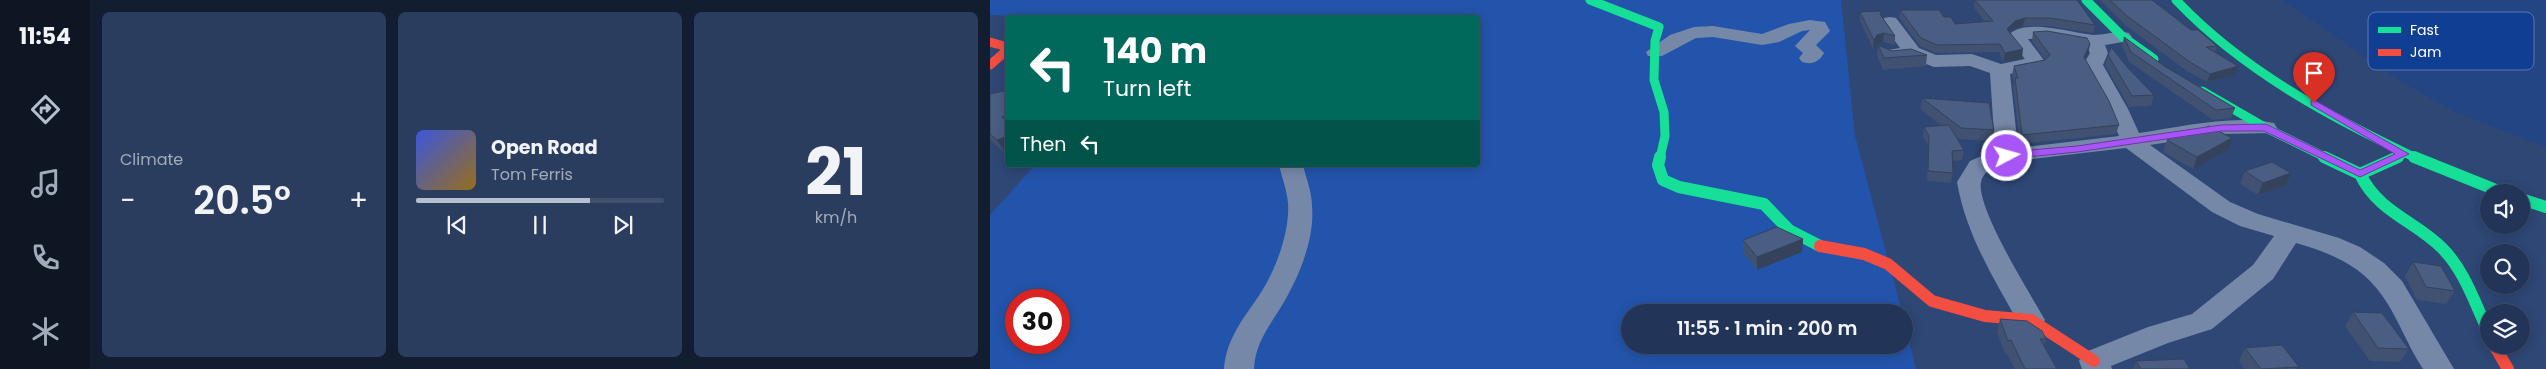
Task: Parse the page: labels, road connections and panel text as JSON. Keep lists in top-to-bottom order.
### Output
{
  "legend": ["Fast", "Jam"],
  "page": {
    "tabs": "11:54",
    "tile": [
      "Climate",
      ["21", "km/h"]
    ],
    "turn": ["140 m", "Turn left"],
    "then": "Then",
    "song": ["Open Road", "Tom Ferris"],
    "heat": ["−", "20.5°", "+"],
    "limit": "30",
    "trip": "11:55 · 1 min · 200 m"
  }
}
